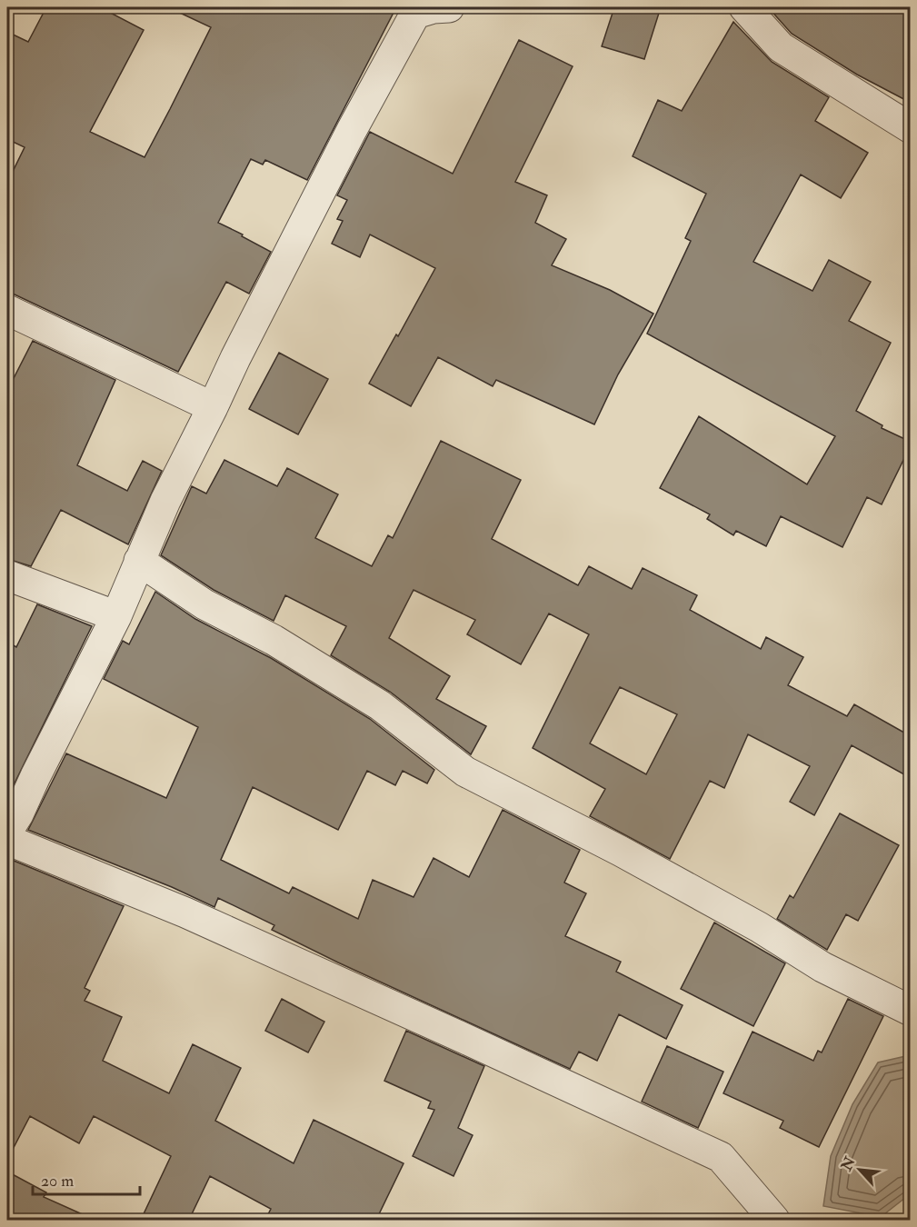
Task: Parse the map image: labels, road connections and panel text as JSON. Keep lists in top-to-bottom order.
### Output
{
  "scale_bar": "20 m",
  "north": "top left"
}
